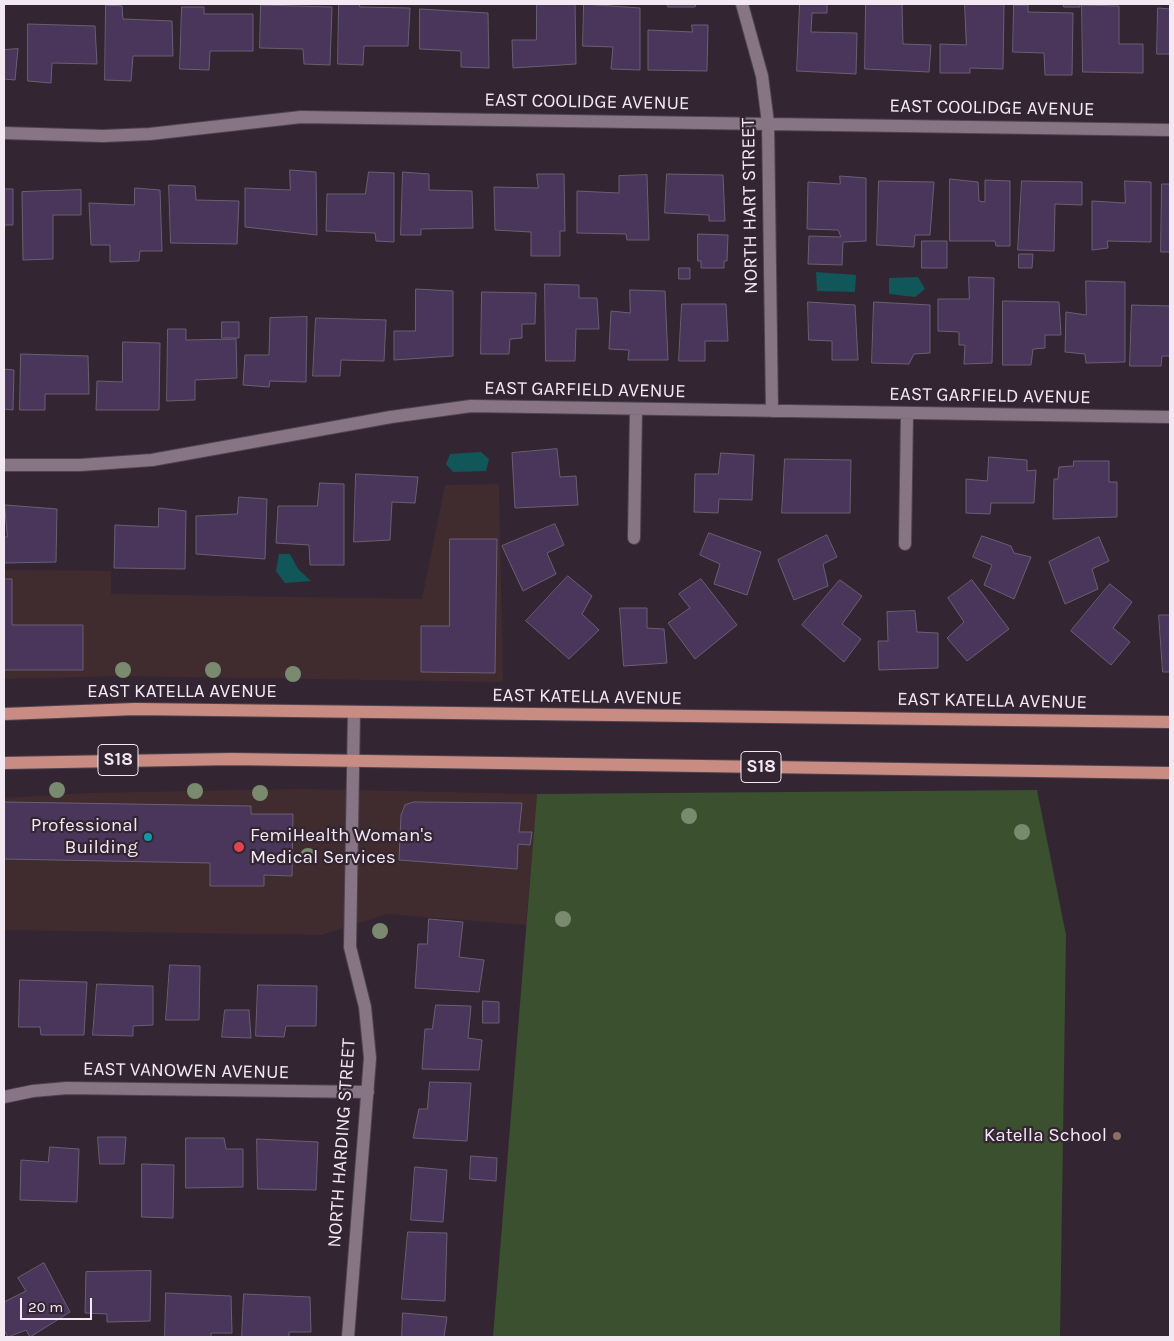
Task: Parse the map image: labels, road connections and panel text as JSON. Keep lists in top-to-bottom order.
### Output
{
  "streets": {
    "main road": ["EAST KATELLA AVENUE", "S18"],
    "street": [
      "EAST COOLIDGE AVENUE",
      "NORTH HART STREET",
      "EAST GARFIELD AVENUE",
      "EAST VANOWEN AVENUE",
      "NORTH HARDING STREET"
    ]
  },
  "crossings": [
    ["EAST COOLIDGE AVENUE", "NORTH HART STREET"],
    ["NORTH HART STREET", "EAST GARFIELD AVENUE"],
    ["EAST KATELLA AVENUE", "NORTH HARDING STREET"],
    ["S18", "NORTH HARDING STREET"],
    ["EAST VANOWEN AVENUE", "NORTH HARDING STREET"]
  ],
  "places": ["Professional Building", "FemiHealth Woman's Medical Services", "Katella School"],
  "scale_bar": "20 m"
}
